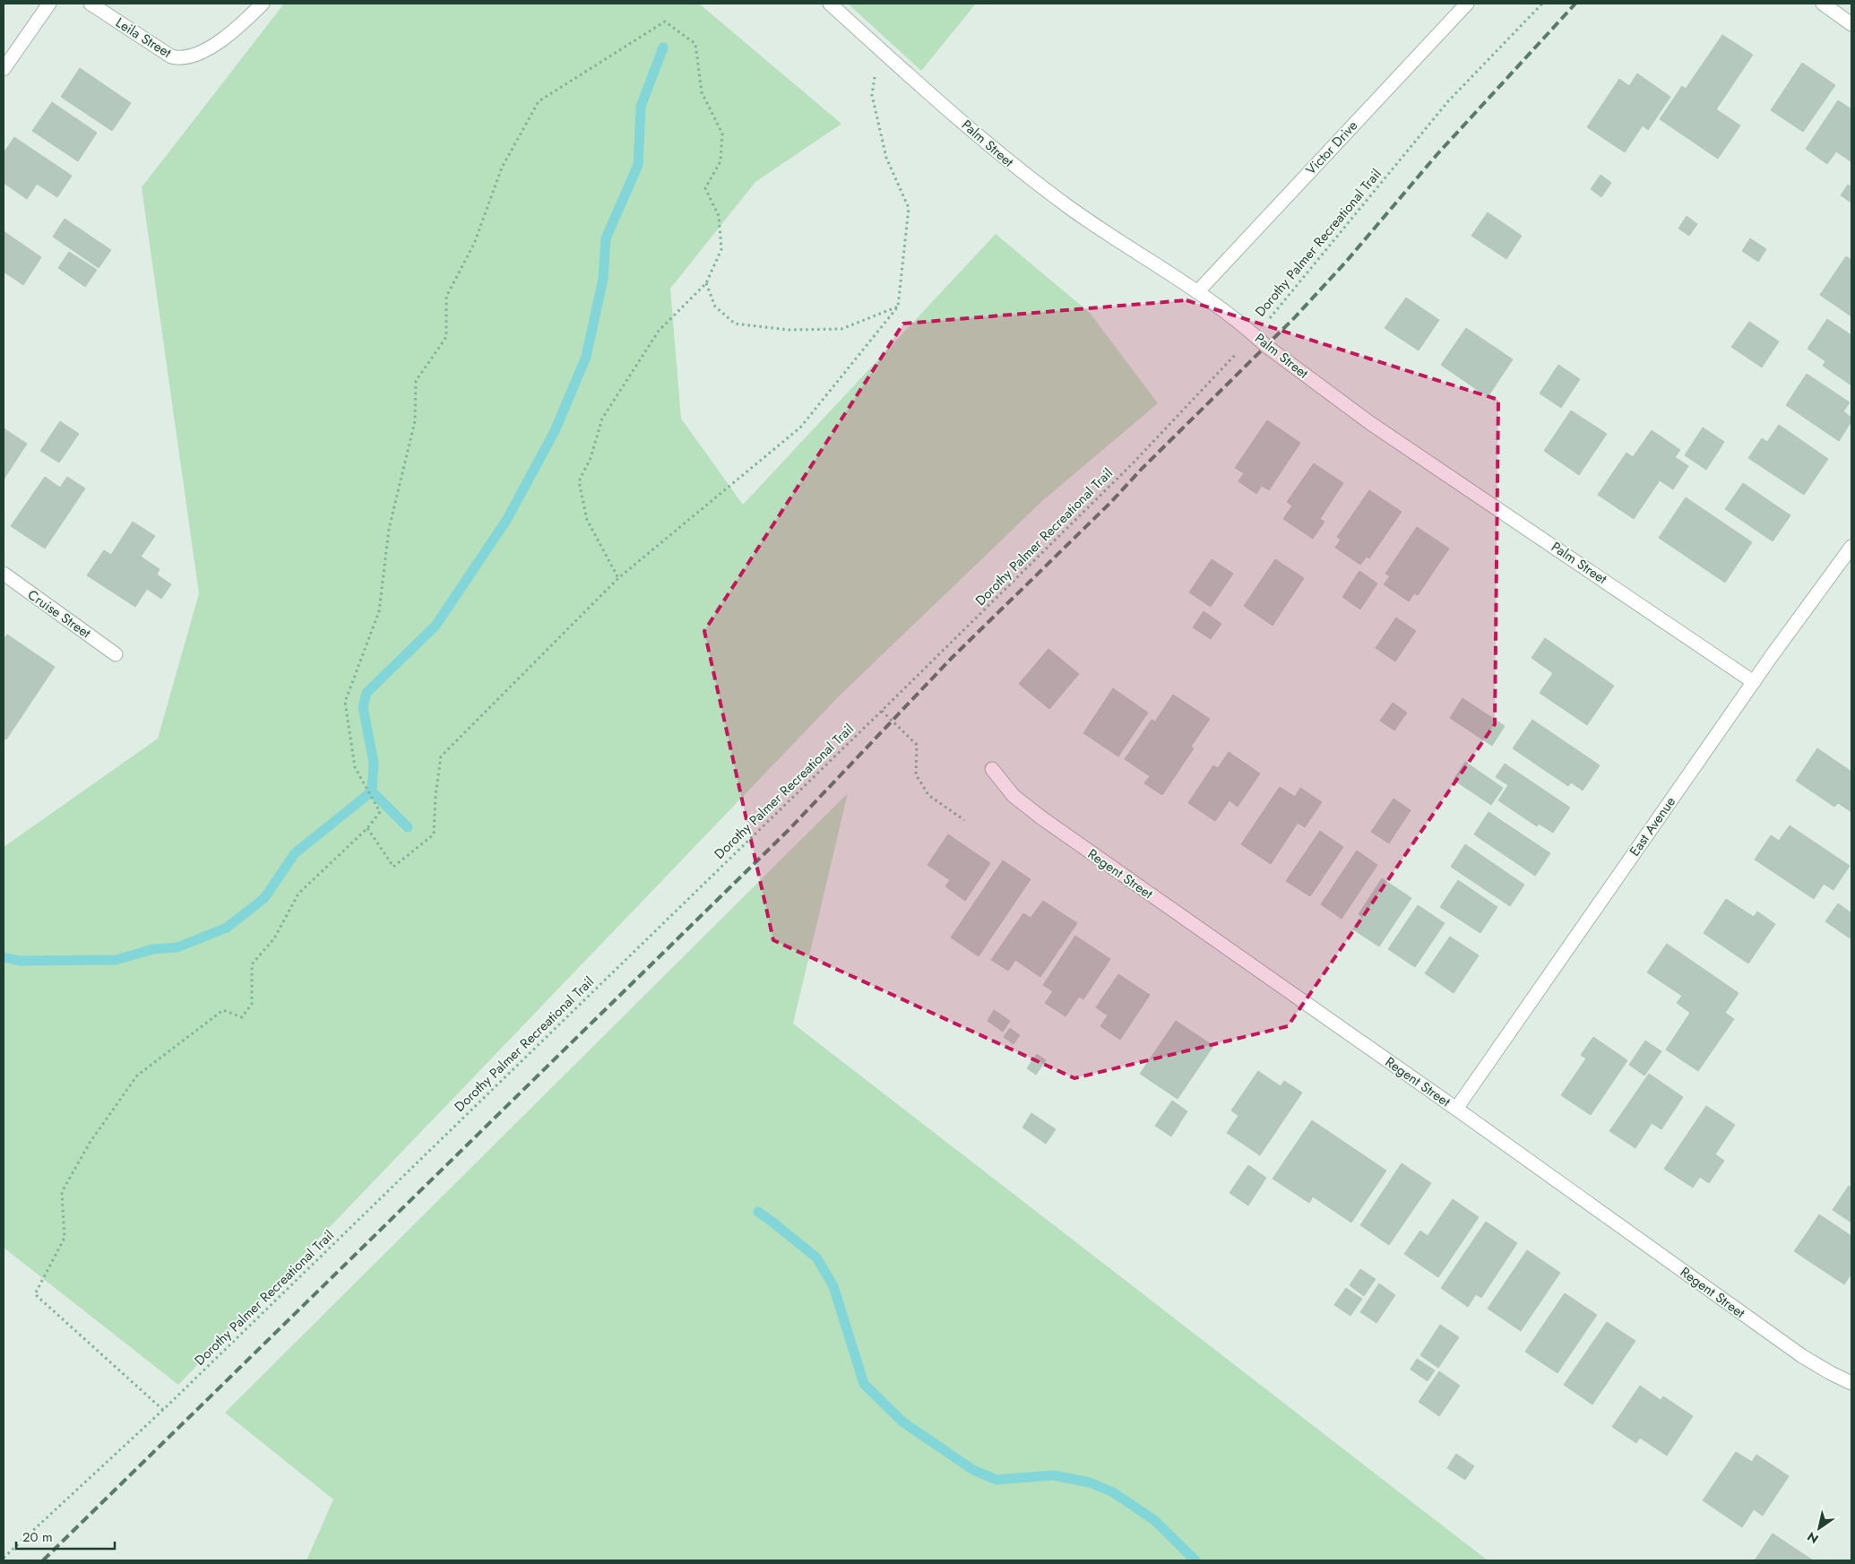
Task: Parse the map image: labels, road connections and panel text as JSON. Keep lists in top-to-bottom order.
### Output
{
  "streets": {
    "street": [
      "Leila Street",
      "Palm Street",
      "Victor Drive",
      "Cruise Street",
      "East Avenue",
      "Regent Street"
    ],
    "path": ["Dorothy Palmer Recreational Trail"]
  },
  "crossings": [
    ["Palm Street", "Victor Drive"],
    ["Palm Street", "Dorothy Palmer Recreational Trail"],
    ["Palm Street", "East Avenue"],
    ["East Avenue", "Regent Street"]
  ],
  "scale_bar": "20 m",
  "north": "bottom left"
}
